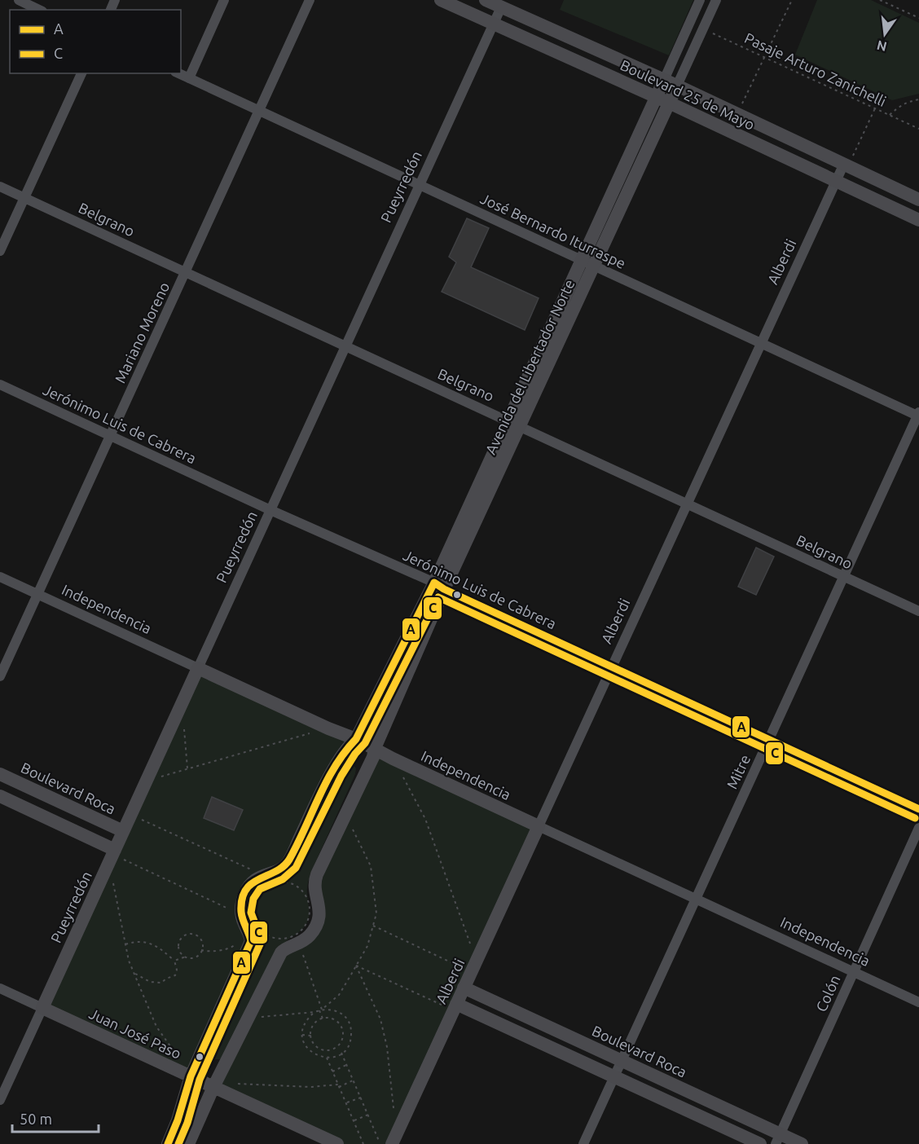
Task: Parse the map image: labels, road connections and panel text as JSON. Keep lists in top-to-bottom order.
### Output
{
  "streets": {
    "main road": [
      "Boulevard 25 de Mayo",
      "Pueyrredón",
      "Alberdi",
      "Avenida del Libertador Norte",
      "Independencia",
      "Boulevard Roca",
      "Juan José Paso"
    ],
    "street": [
      "Belgrano",
      "José Bernardo Iturraspe",
      "Mariano Moreno",
      "Jerónimo Luis de Cabrera",
      "Mitre",
      "Colón"
    ],
    "path": ["Pasaje Arturo Zanichelli"]
  },
  "crossings": [
    ["Pasaje Arturo Zanichelli", "Avenida del Libertador Norte"],
    ["Boulevard 25 de Mayo", "Pueyrredón"],
    ["Boulevard 25 de Mayo", "Alberdi"],
    ["Boulevard 25 de Mayo", "Avenida del Libertador Norte"],
    ["Pueyrredón", "Belgrano"],
    ["Pueyrredón", "José Bernardo Iturraspe"],
    ["Pueyrredón", "Jerónimo Luis de Cabrera"],
    ["Pueyrredón", "Independencia"],
    ["Pueyrredón", "Boulevard Roca"],
    ["Pueyrredón", "Juan José Paso"],
    ["Belgrano", "Alberdi"],
    ["Belgrano", "Mariano Moreno"],
    ["Belgrano", "Avenida del Libertador Norte"],
    ["Belgrano", "Mitre"],
    ["José Bernardo Iturraspe", "Alberdi"],
    ["José Bernardo Iturraspe", "Mariano Moreno"],
    ["José Bernardo Iturraspe", "Avenida del Libertador Norte"],
    ["José Bernardo Iturraspe", "Mitre"],
    ["Alberdi", "Jerónimo Luis de Cabrera"],
    ["Alberdi", "Independencia"],
    ["Alberdi", "Boulevard Roca"],
    ["Mariano Moreno", "Jerónimo Luis de Cabrera"],
    ["Mariano Moreno", "Independencia"],
    ["Avenida del Libertador Norte", "Jerónimo Luis de Cabrera"],
    ["Avenida del Libertador Norte", "Independencia"],
    ["Avenida del Libertador Norte", "Juan José Paso"],
    ["Jerónimo Luis de Cabrera", "Mitre"],
    ["Independencia", "Mitre"],
    ["Independencia", "Colón"],
    ["Mitre", "Boulevard Roca"],
    ["Boulevard Roca", "Colón"]
  ],
  "lines": ["transit line A", "transit line C"],
  "legend": ["A", "C"],
  "scale_bar": "50 m",
  "north": "bottom"
}
